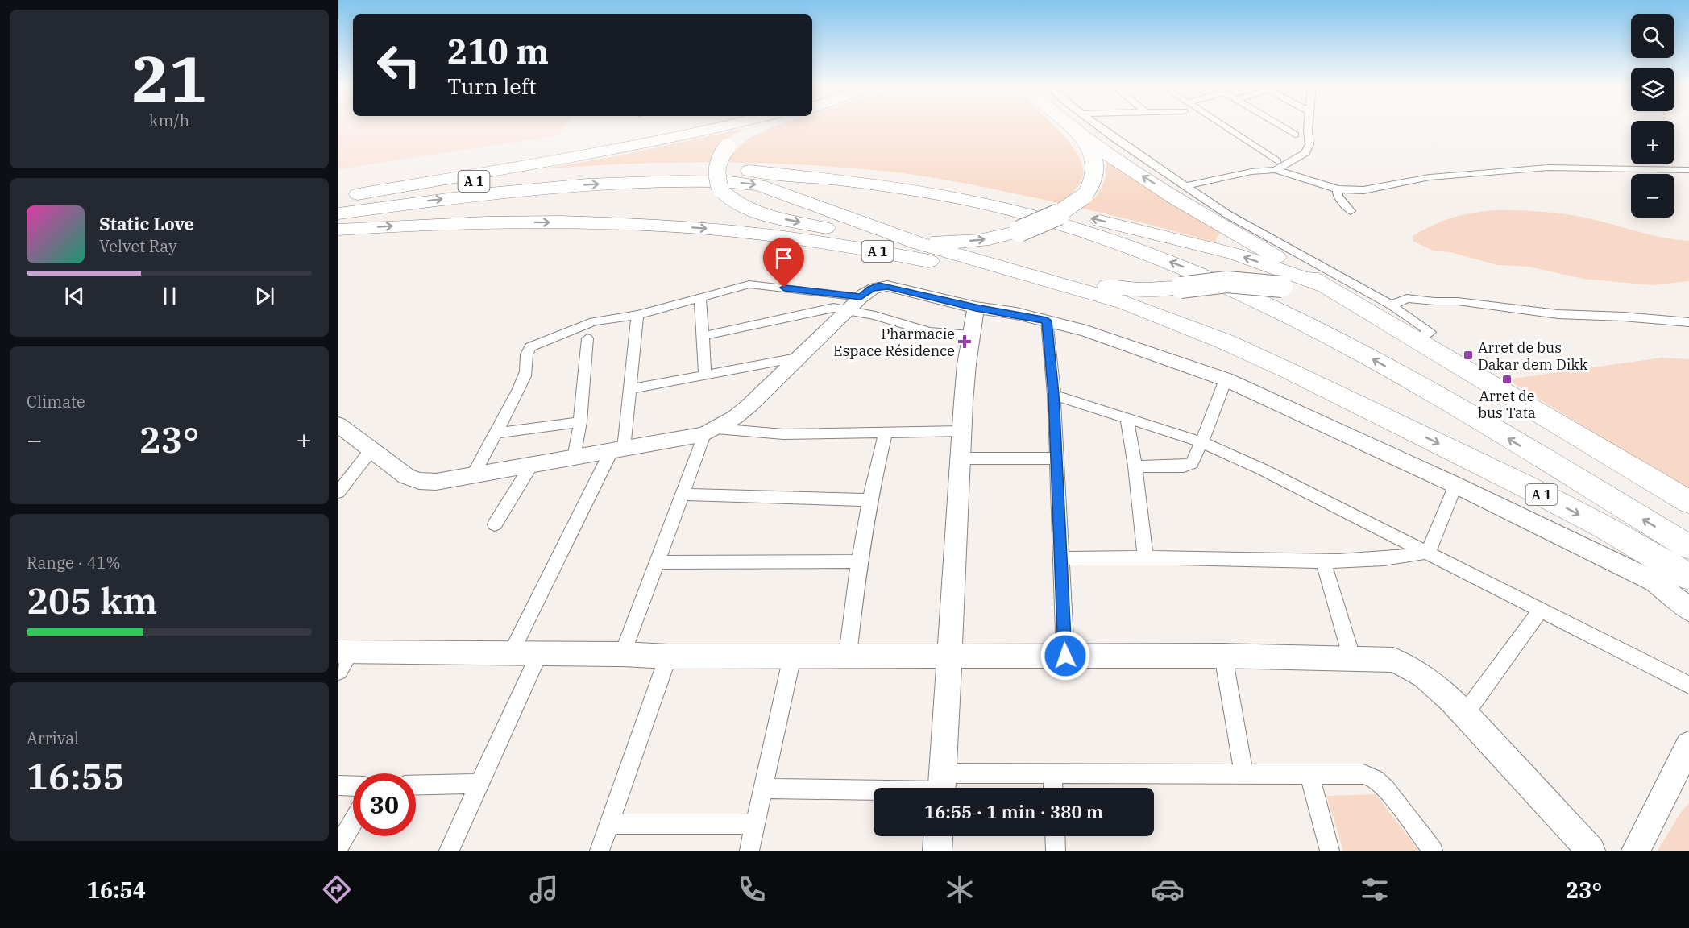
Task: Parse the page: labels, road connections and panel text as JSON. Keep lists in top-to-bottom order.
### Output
{
  "streets": {
    "highway": ["A 1"]
  },
  "places": {
    "health": ["Pharmacie Espace Résidence"],
    "transit": ["Arret de bus Dakar dem Dikk", "Arret de bus Tata"]
  },
  "page": {
    "tile": [
      ["21", "km/h"],
      "Climate",
      ["Range · 41%", "205 km"],
      ["Arrival", "16:55"]
    ],
    "map_buttons": ["+", "−"],
    "turn": ["210 m", "Turn left"],
    "song": ["Static Love", "Velvet Ray"],
    "heat": ["−", "23°", "+"],
    "limit": "30",
    "trip": "16:55 · 1 min · 380 m",
    "tabs": ["16:54", "23°"]
  }
}
